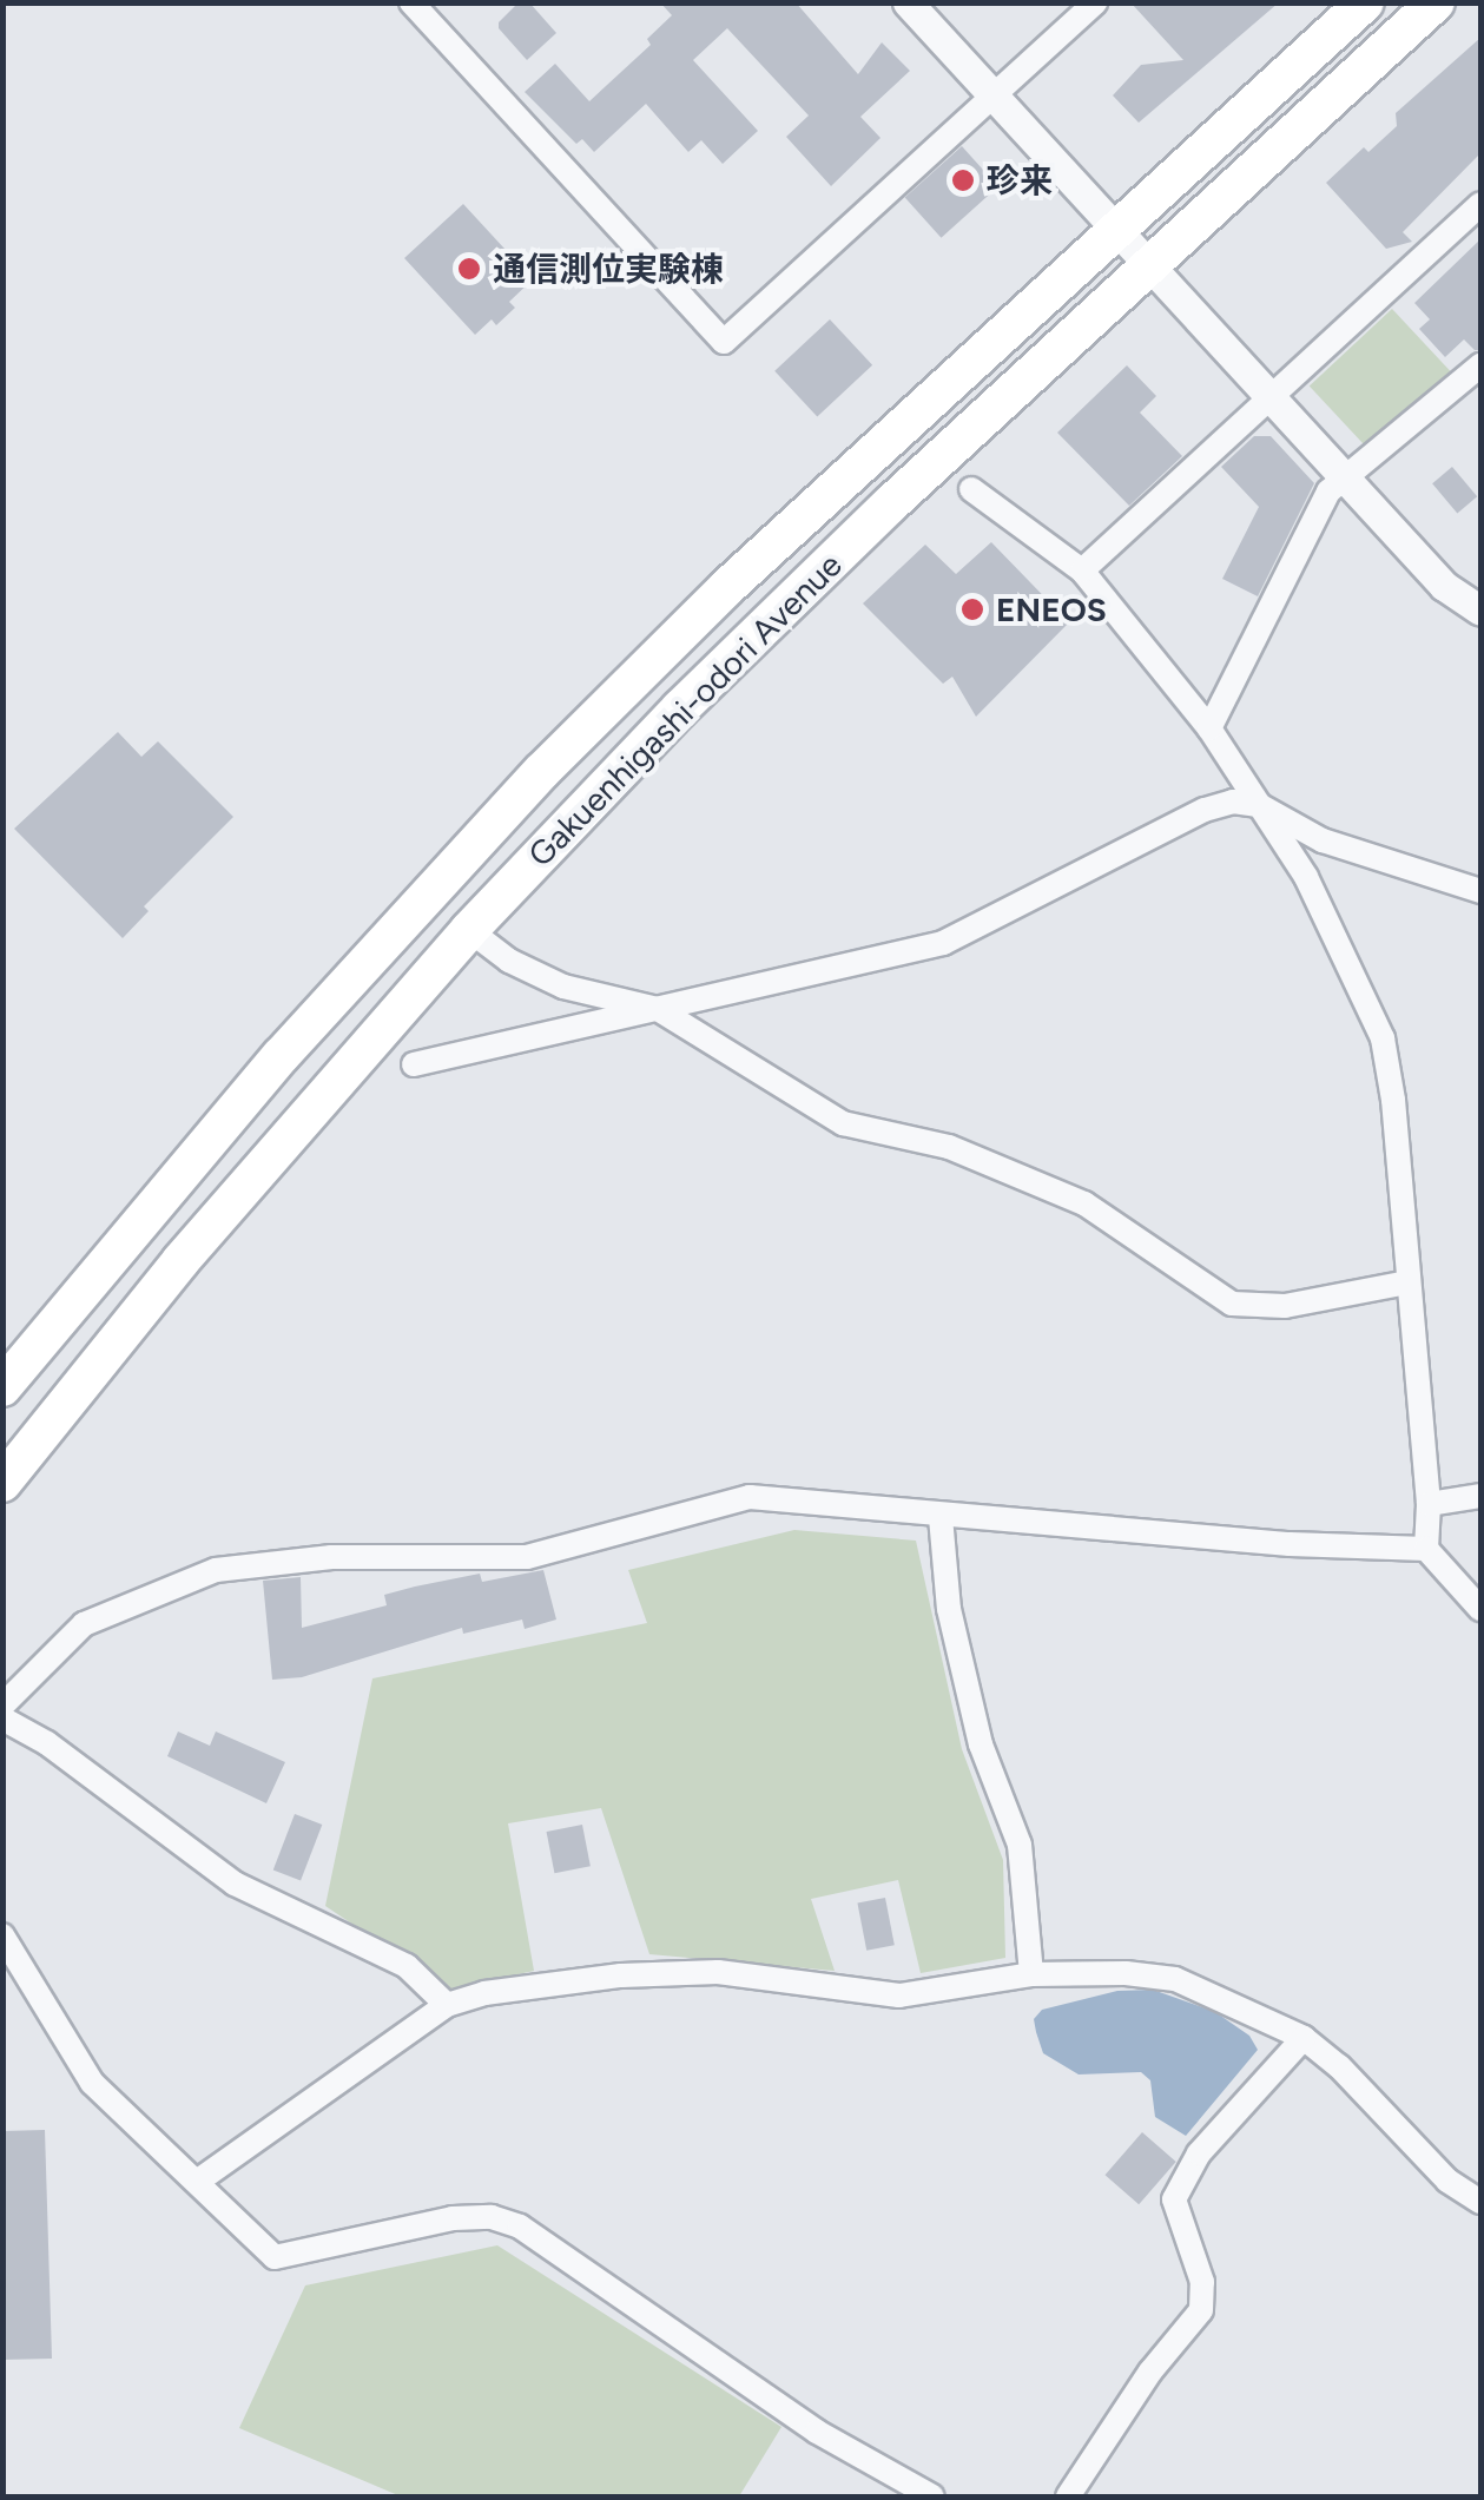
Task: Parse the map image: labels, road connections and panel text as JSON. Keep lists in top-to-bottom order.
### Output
{
  "streets": {
    "main road": ["Gakuenhigashi-odori Avenue"]
  },
  "places": ["珍来", "通信測位実験棟", "ENEOS"]
}
